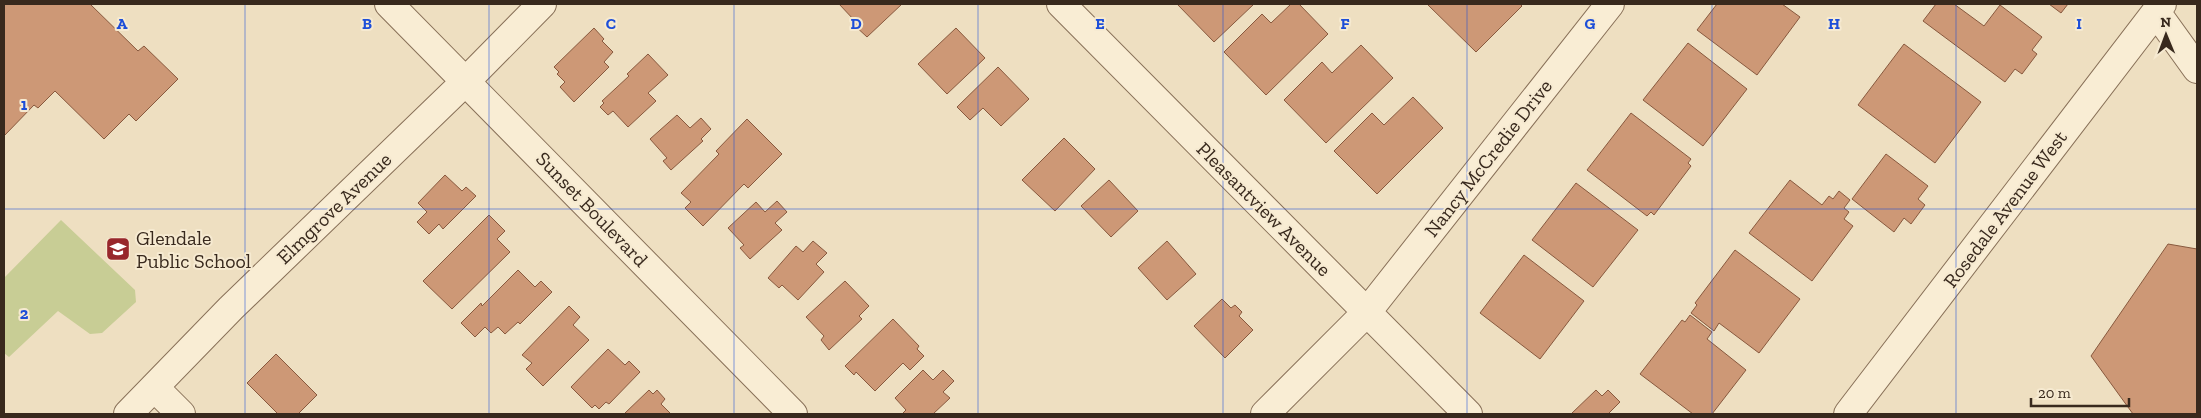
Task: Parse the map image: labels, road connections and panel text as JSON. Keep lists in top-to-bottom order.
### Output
{
  "streets": {
    "street": [
      "Nancy McCredie Drive",
      "Elmgrove Avenue",
      "Sunset Boulevard",
      "Pleasantview Avenue",
      "Rosedale Avenue West"
    ]
  },
  "crossings": [
    ["Nancy McCredie Drive", "Pleasantview Avenue"],
    ["Elmgrove Avenue", "Sunset Boulevard"]
  ],
  "places": {
    "school or university": ["Glendale Public School"]
  },
  "scale_bar": "20 m",
  "north": "top",
  "grid": {
    "columns": [
      "A",
      "B",
      "C",
      "D",
      "E",
      "F",
      "G",
      "H",
      "I"
    ],
    "rows": ["1", "2"]
  }
}
